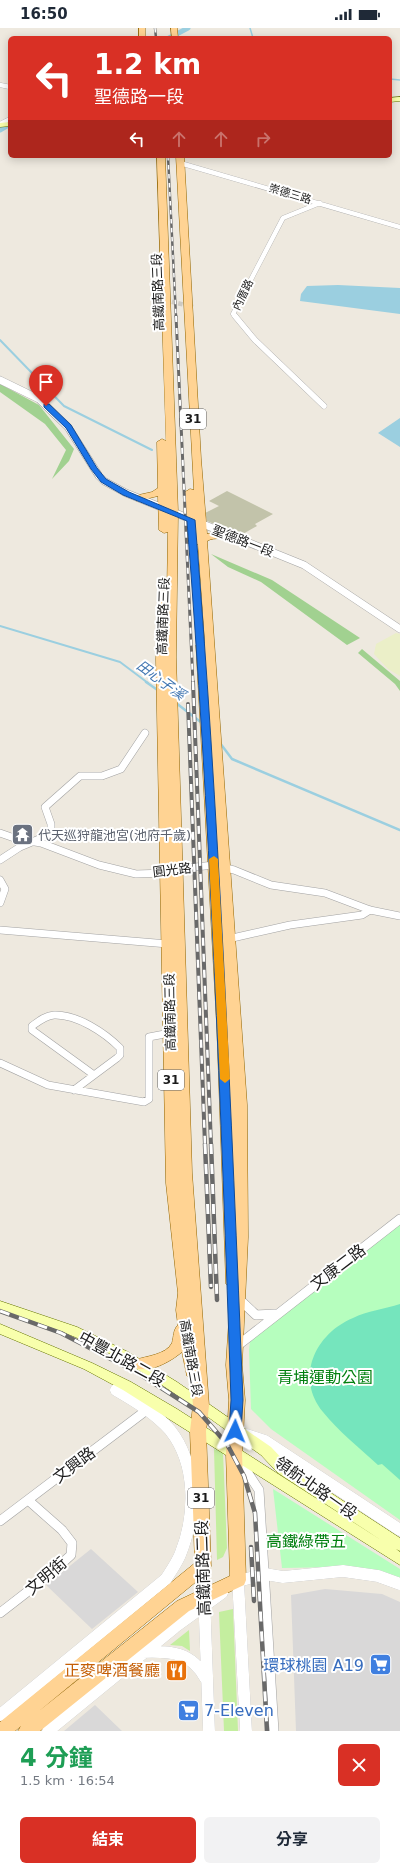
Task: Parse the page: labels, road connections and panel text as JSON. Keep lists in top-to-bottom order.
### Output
{
  "streets": {
    "main road": [
      "高鐵南路三段",
      "31",
      "中豐北路二段",
      "領航北路一段",
      "高鐵南路二段"
    ],
    "street": [
      "崇德三路",
      "內厝路",
      "聖德路一段",
      "圓光路",
      "文康二路",
      "文興路",
      "文明街"
    ]
  },
  "crossings": [
    ["崇德三路", "高鐵南路三段"],
    ["崇德三路", "內厝路"],
    ["高鐵南路三段", "31"],
    ["高鐵南路三段", "聖德路一段"],
    ["高鐵南路三段", "圓光路"],
    ["高鐵南路三段", "文康二路"],
    ["高鐵南路三段", "中豐北路二段"],
    ["高鐵南路三段", "領航北路一段"],
    ["高鐵南路三段", "高鐵南路二段"],
    ["31", "中豐北路二段"],
    ["31", "領航北路一段"],
    ["中豐北路二段", "領航北路一段"],
    ["中豐北路二段", "高鐵南路二段"],
    ["文興路", "高鐵南路二段"],
    ["文興路", "文明街"]
  ],
  "water": ["田心子溪"],
  "parks": ["青埔運動公園", "高鐵綠帶五"],
  "places": {
    "temple": ["代天巡狩龍池宮(池府千歲)"],
    "supermarket": ["環球桃園 A19", "7-Eleven"],
    "restaurant": ["正麥啤酒餐廳"]
  },
  "page": {
    "status": "16:50",
    "turn": ["1.2 km", "聖德路一段"],
    "heading": ["4 分鐘", "1.5 km · 16:54"],
    "buttons": ["結束", "分享"]
  }
}
